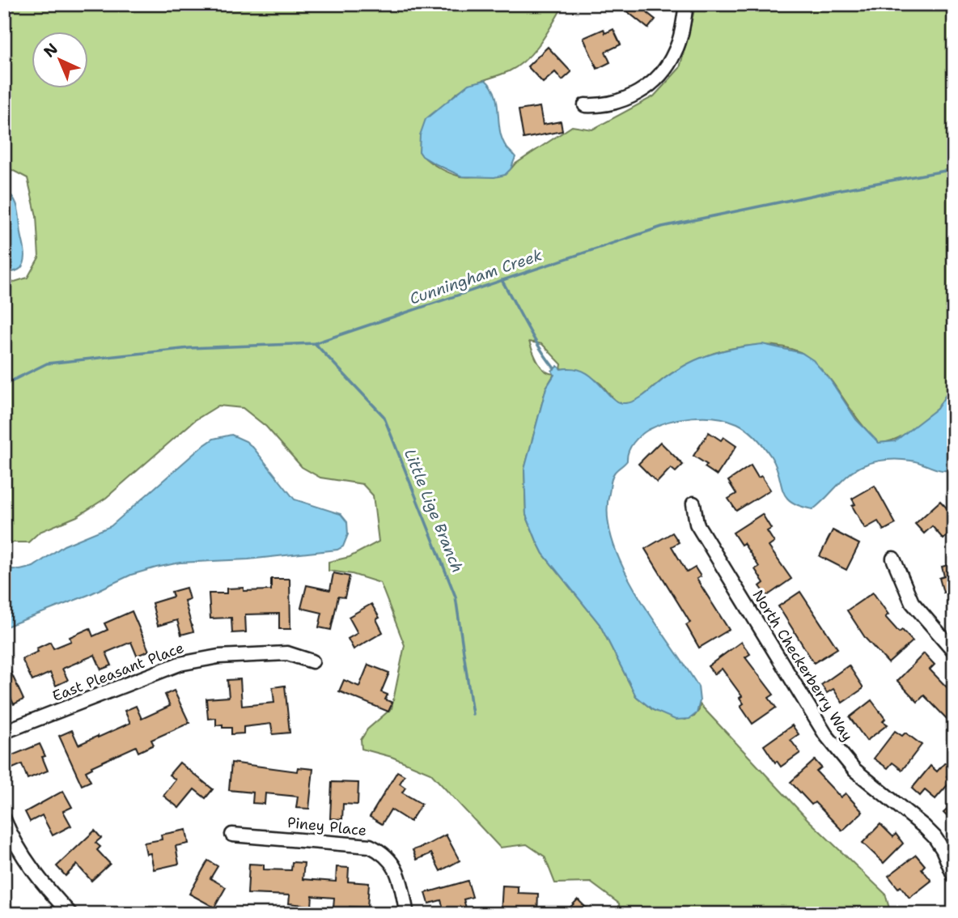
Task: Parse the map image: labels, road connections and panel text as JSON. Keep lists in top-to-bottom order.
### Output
{
  "streets": {
    "street": ["North Checkerberry Way", "East Pleasant Place", "Piney Place"]
  },
  "water": ["Cunningham Creek", "Little Lige Branch"],
  "north": "top left"
}
